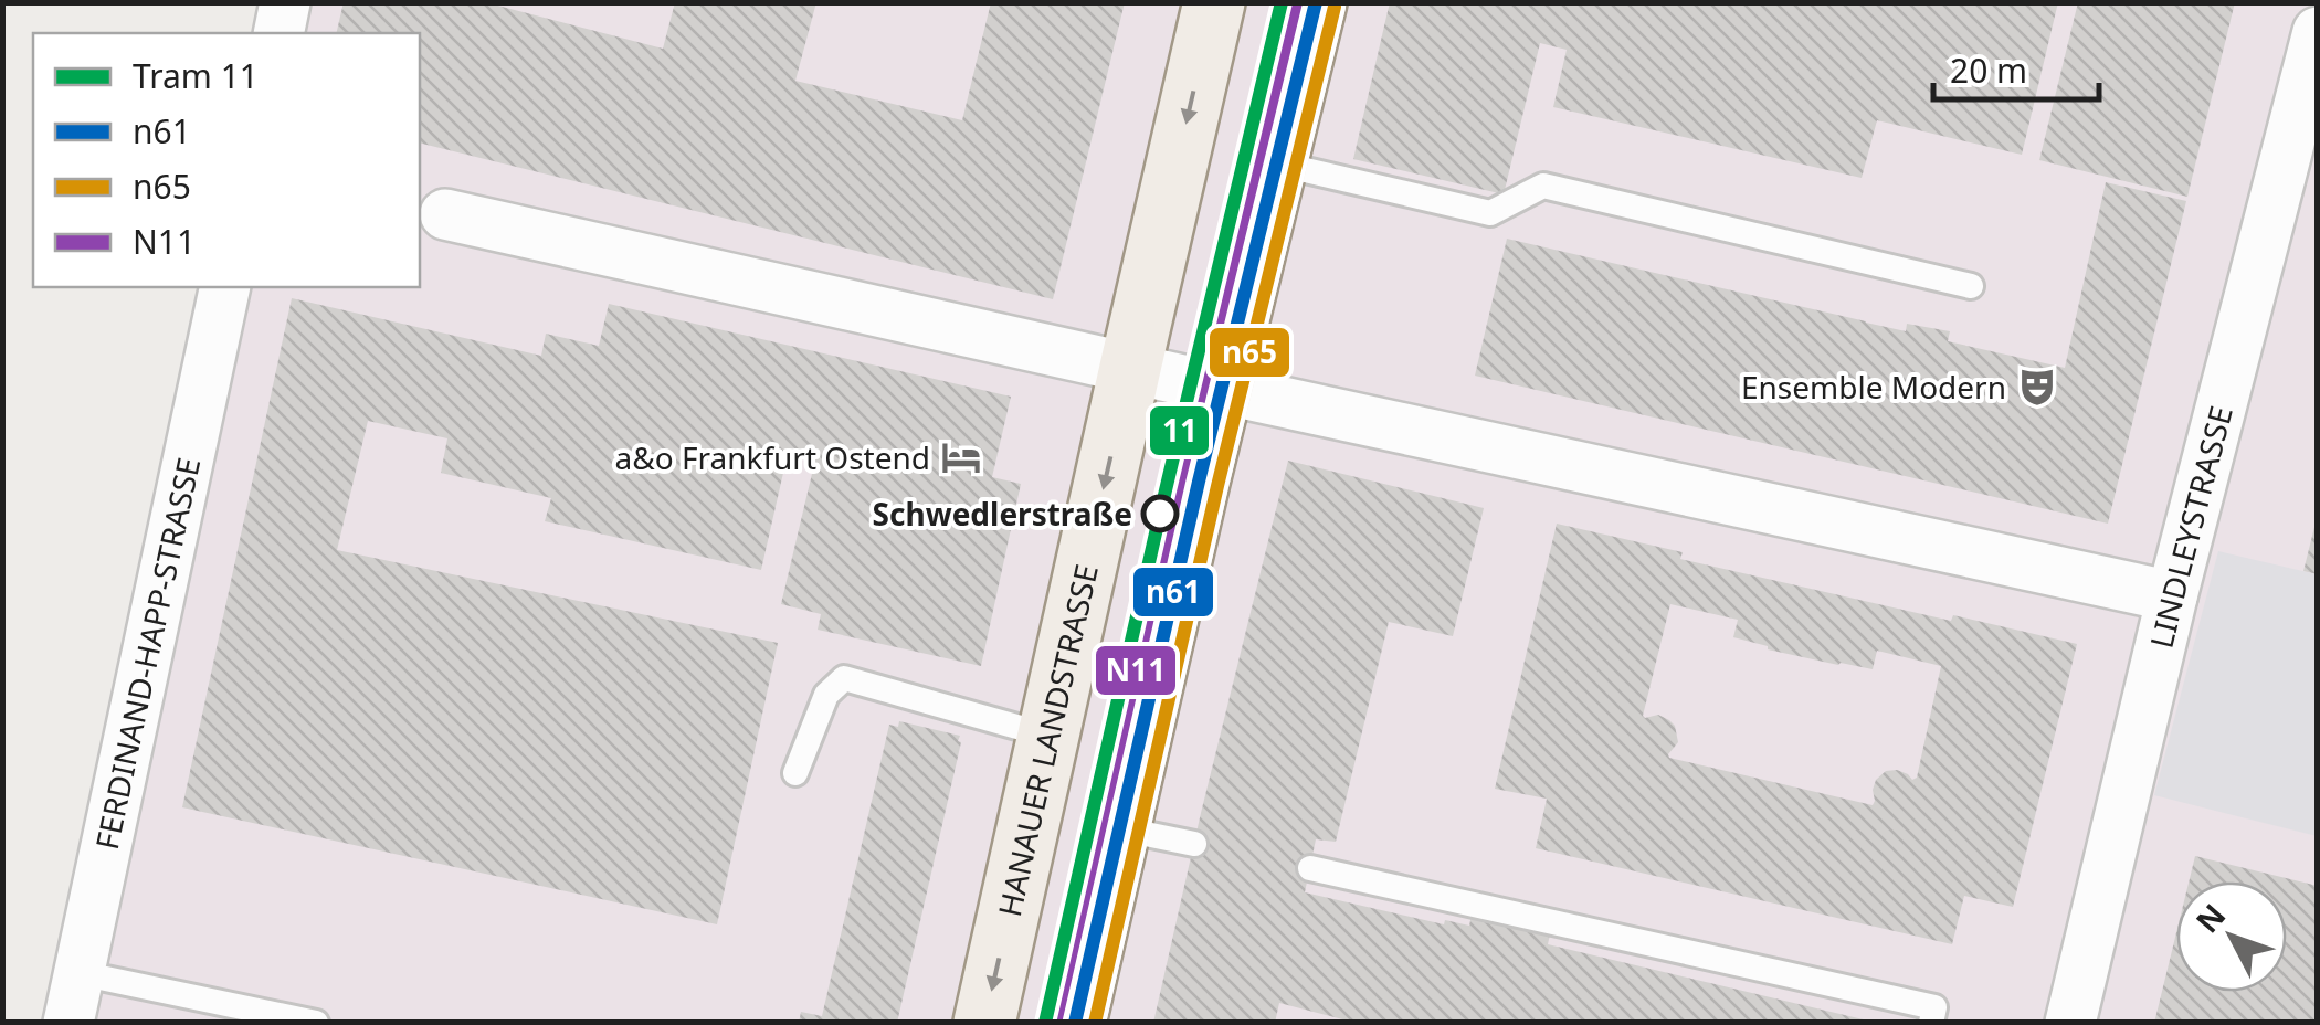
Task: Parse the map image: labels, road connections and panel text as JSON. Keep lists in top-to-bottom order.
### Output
{
  "streets": {
    "main road": ["HANAUER LANDSTRASSE"],
    "street": ["LINDLEYSTRASSE", "FERDINAND-HAPP-STRASSE"]
  },
  "places": {
    "theatre": ["Ensemble Modern"],
    "hotel": ["a&o Frankfurt Ostend"],
    "other": ["Schwedlerstraße"]
  },
  "lines": [
    "tram line 11",
    "transit line n61",
    "transit line N11",
    "transit line n65"
  ],
  "legend": [
    "Tram 11",
    "n61",
    "n65",
    "N11"
  ],
  "scale_bar": "20 m",
  "north": "top left"
}
